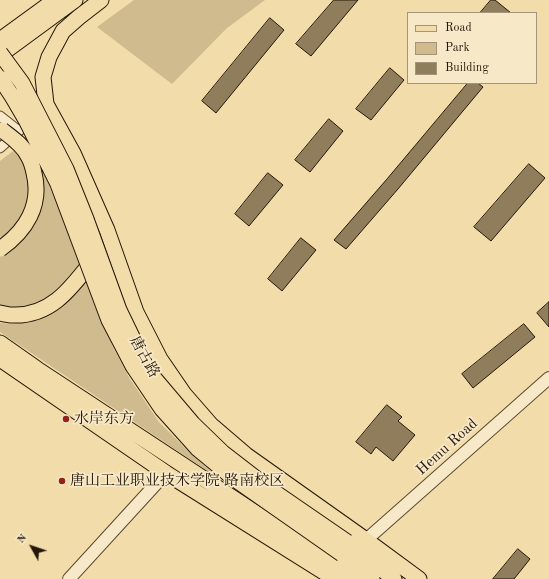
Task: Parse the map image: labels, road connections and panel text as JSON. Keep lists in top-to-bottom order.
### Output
{
  "streets": {
    "main road": ["唐古路"],
    "street": ["Hemu Road"]
  },
  "places": ["水岸东方", "唐山工业职业技术学院 路南校区"],
  "legend": ["Road", "Park", "Building"],
  "north": "top left"
}
